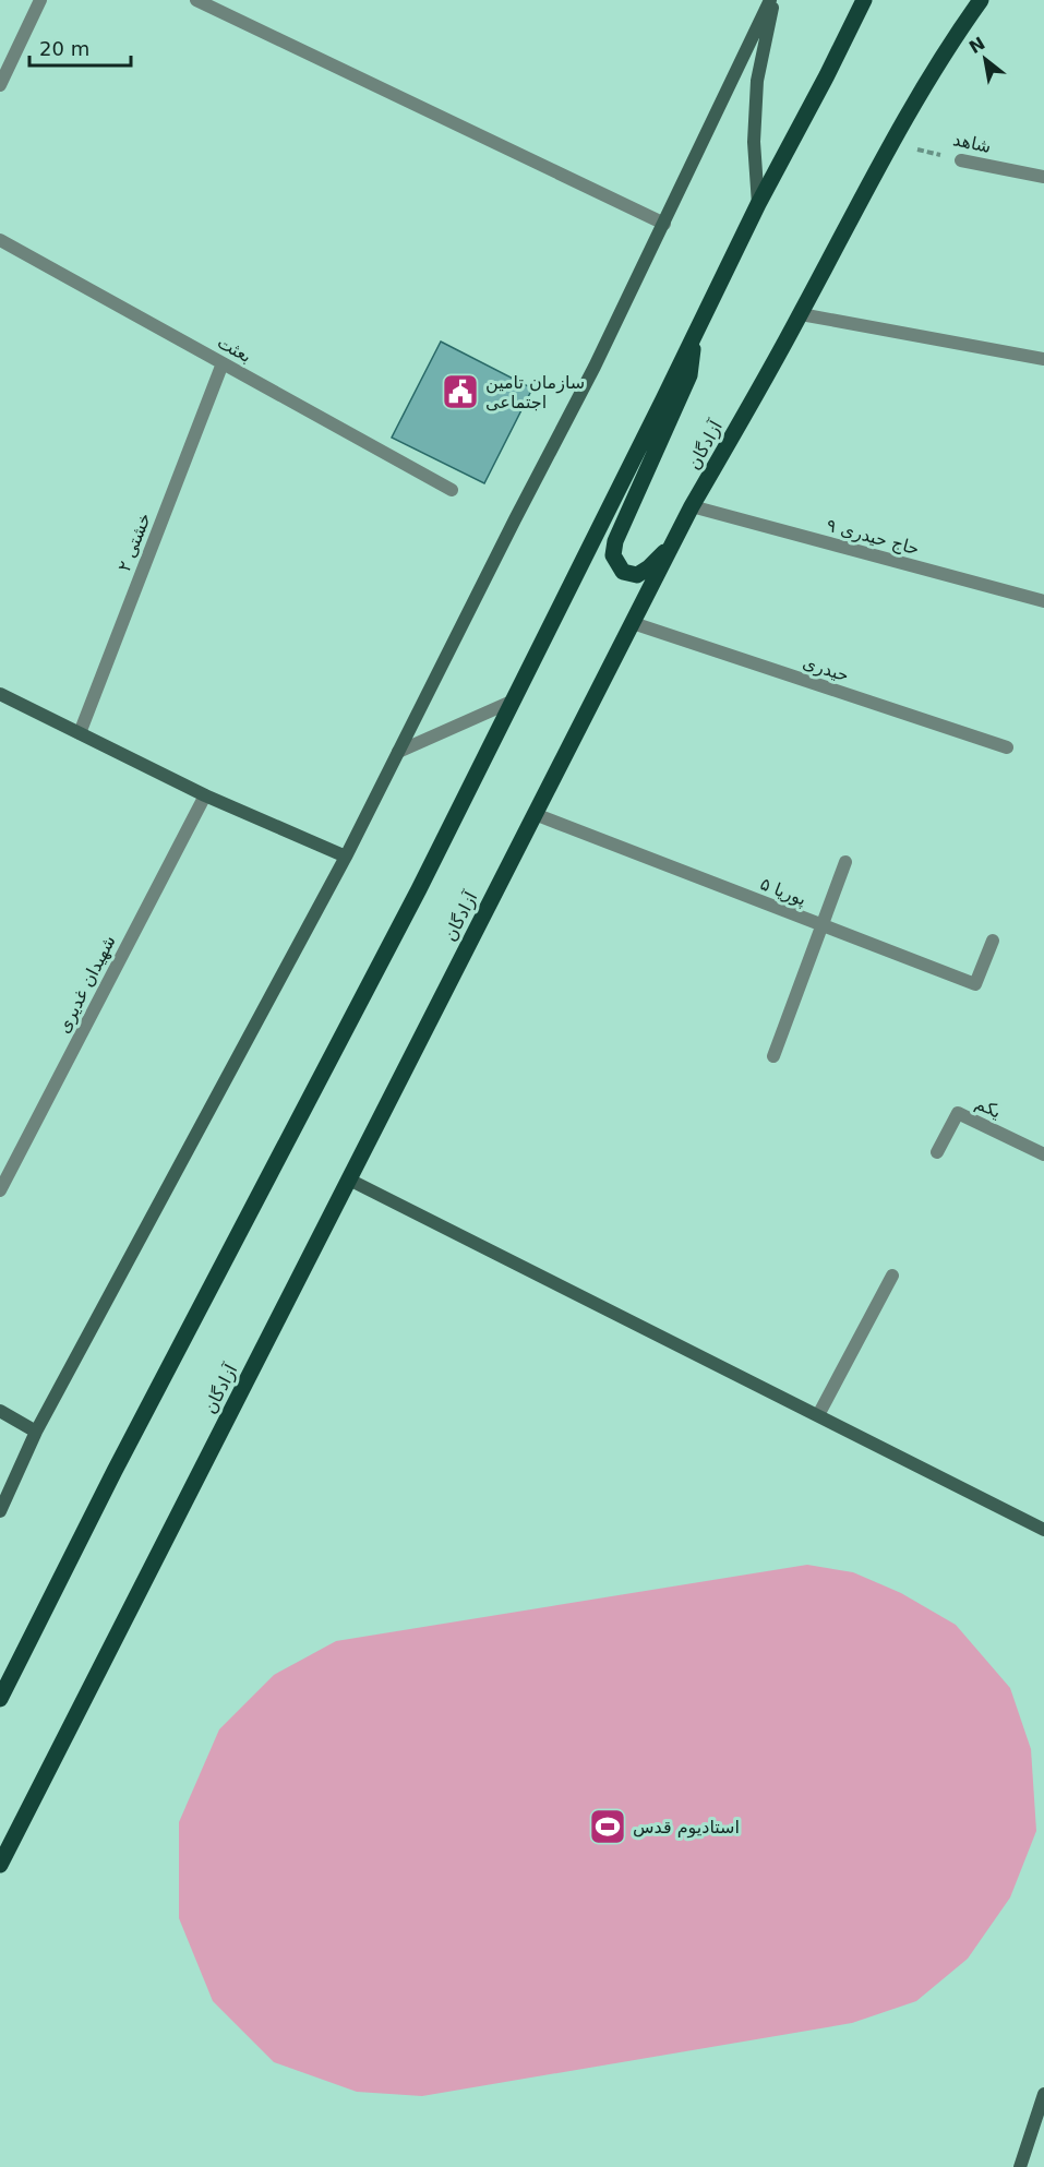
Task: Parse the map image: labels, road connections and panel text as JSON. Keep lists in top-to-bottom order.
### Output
{
  "streets": {
    "main road": ["آزادگان"],
    "street": [
      "شاهد",
      "بعثت",
      "حاج حیدری ۹",
      "خشتی ۲",
      "حیدری",
      "پوریا ۵",
      "شهیدان غدیری",
      "یکم"
    ]
  },
  "crossings": [
    ["شاهد", "آزادگان"],
    ["بعثت", "خشتی ۲"],
    ["آزادگان", "حاج حیدری ۹"],
    ["آزادگان", "حیدری"],
    ["آزادگان", "پوریا ۵"]
  ],
  "places": {
    "public building": ["سازمان تامین اجتماعی"],
    "sports": ["استادیوم قدس"]
  },
  "scale_bar": "20 m",
  "north": "top left"
}
